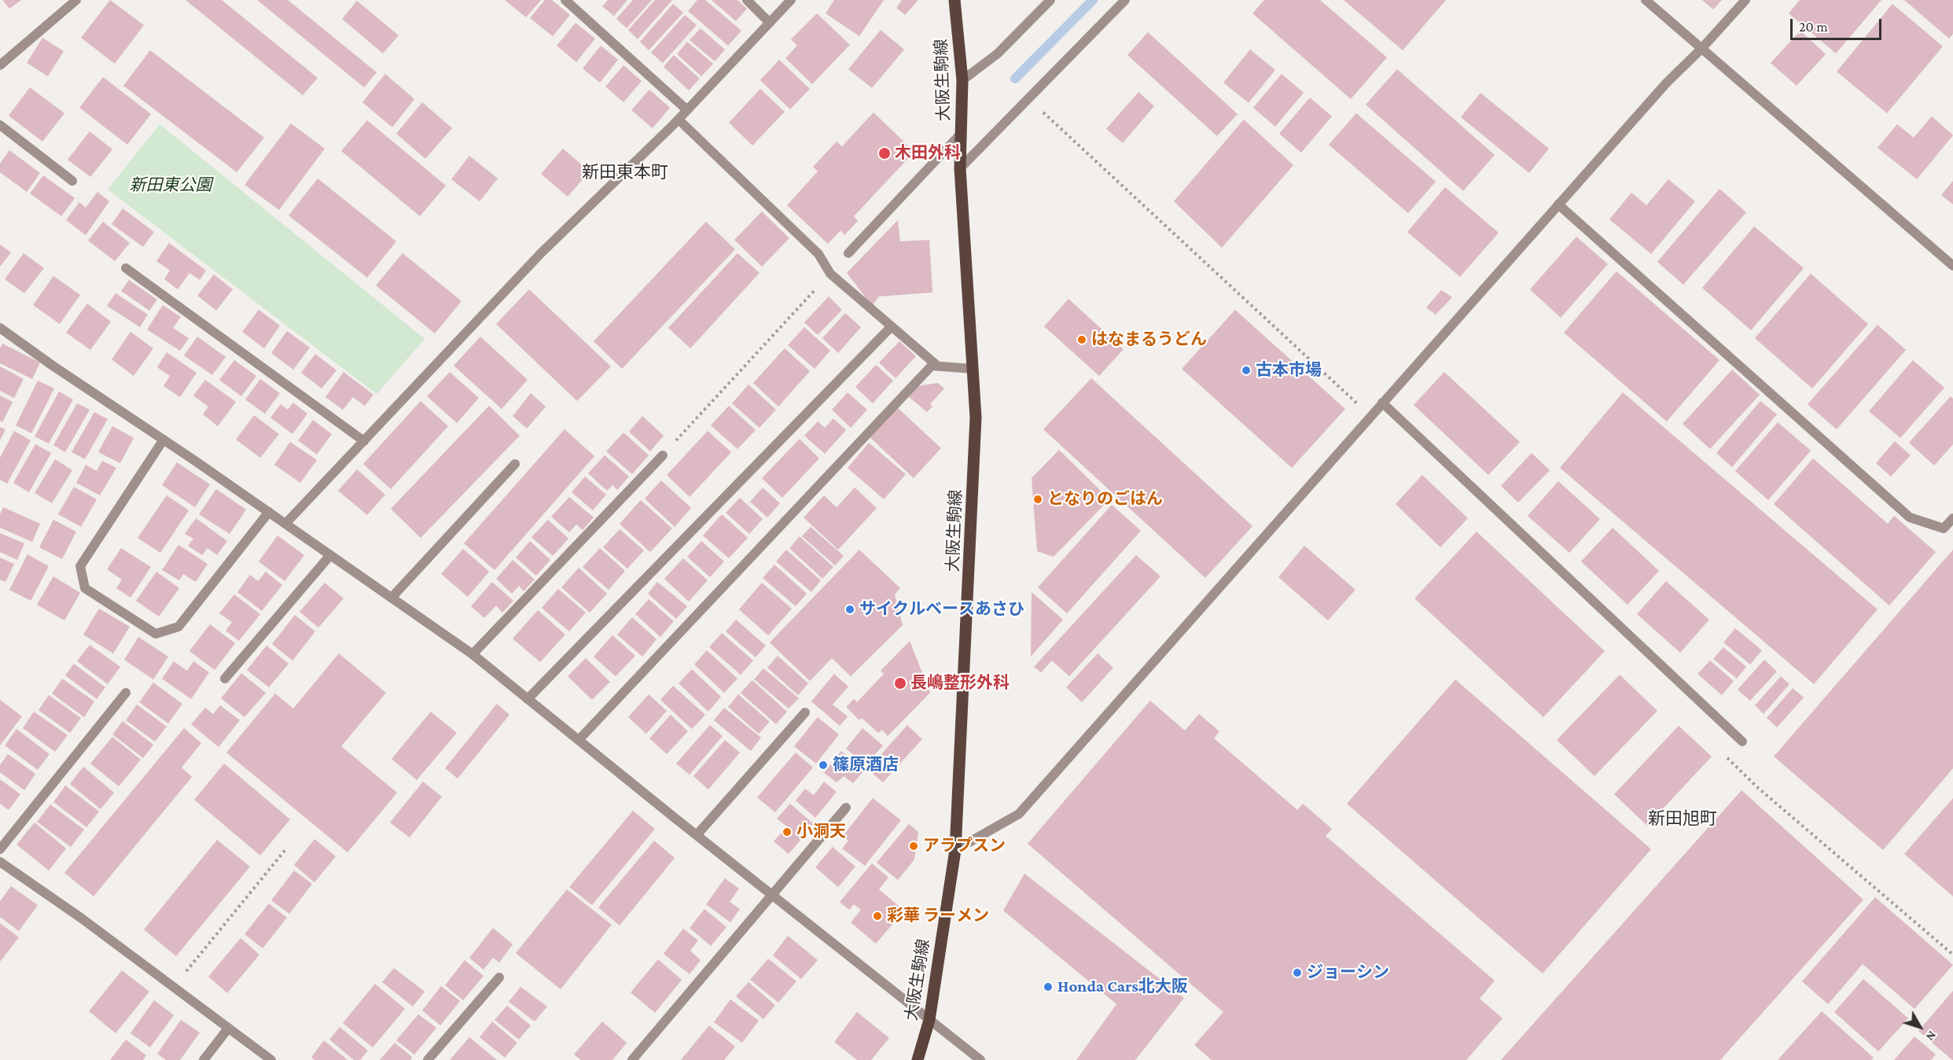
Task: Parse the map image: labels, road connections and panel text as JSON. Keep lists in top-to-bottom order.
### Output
{
  "streets": {
    "main road": ["大阪生駒線"]
  },
  "districts": ["新田東本町", "新田旭町"],
  "parks": ["新田東公園"],
  "places": [
    "木田外科",
    "はなまるうどん",
    "古本市場",
    "となりのごはん",
    "サイクルベースあさひ",
    "長嶋整形外科",
    "篠原酒店",
    "小洞天",
    "アラプスン",
    "彩華 ラーメン",
    "ジョーシン",
    "Honda Cars北大阪"
  ],
  "scale_bar": "20 m",
  "north": "bottom right"
}
